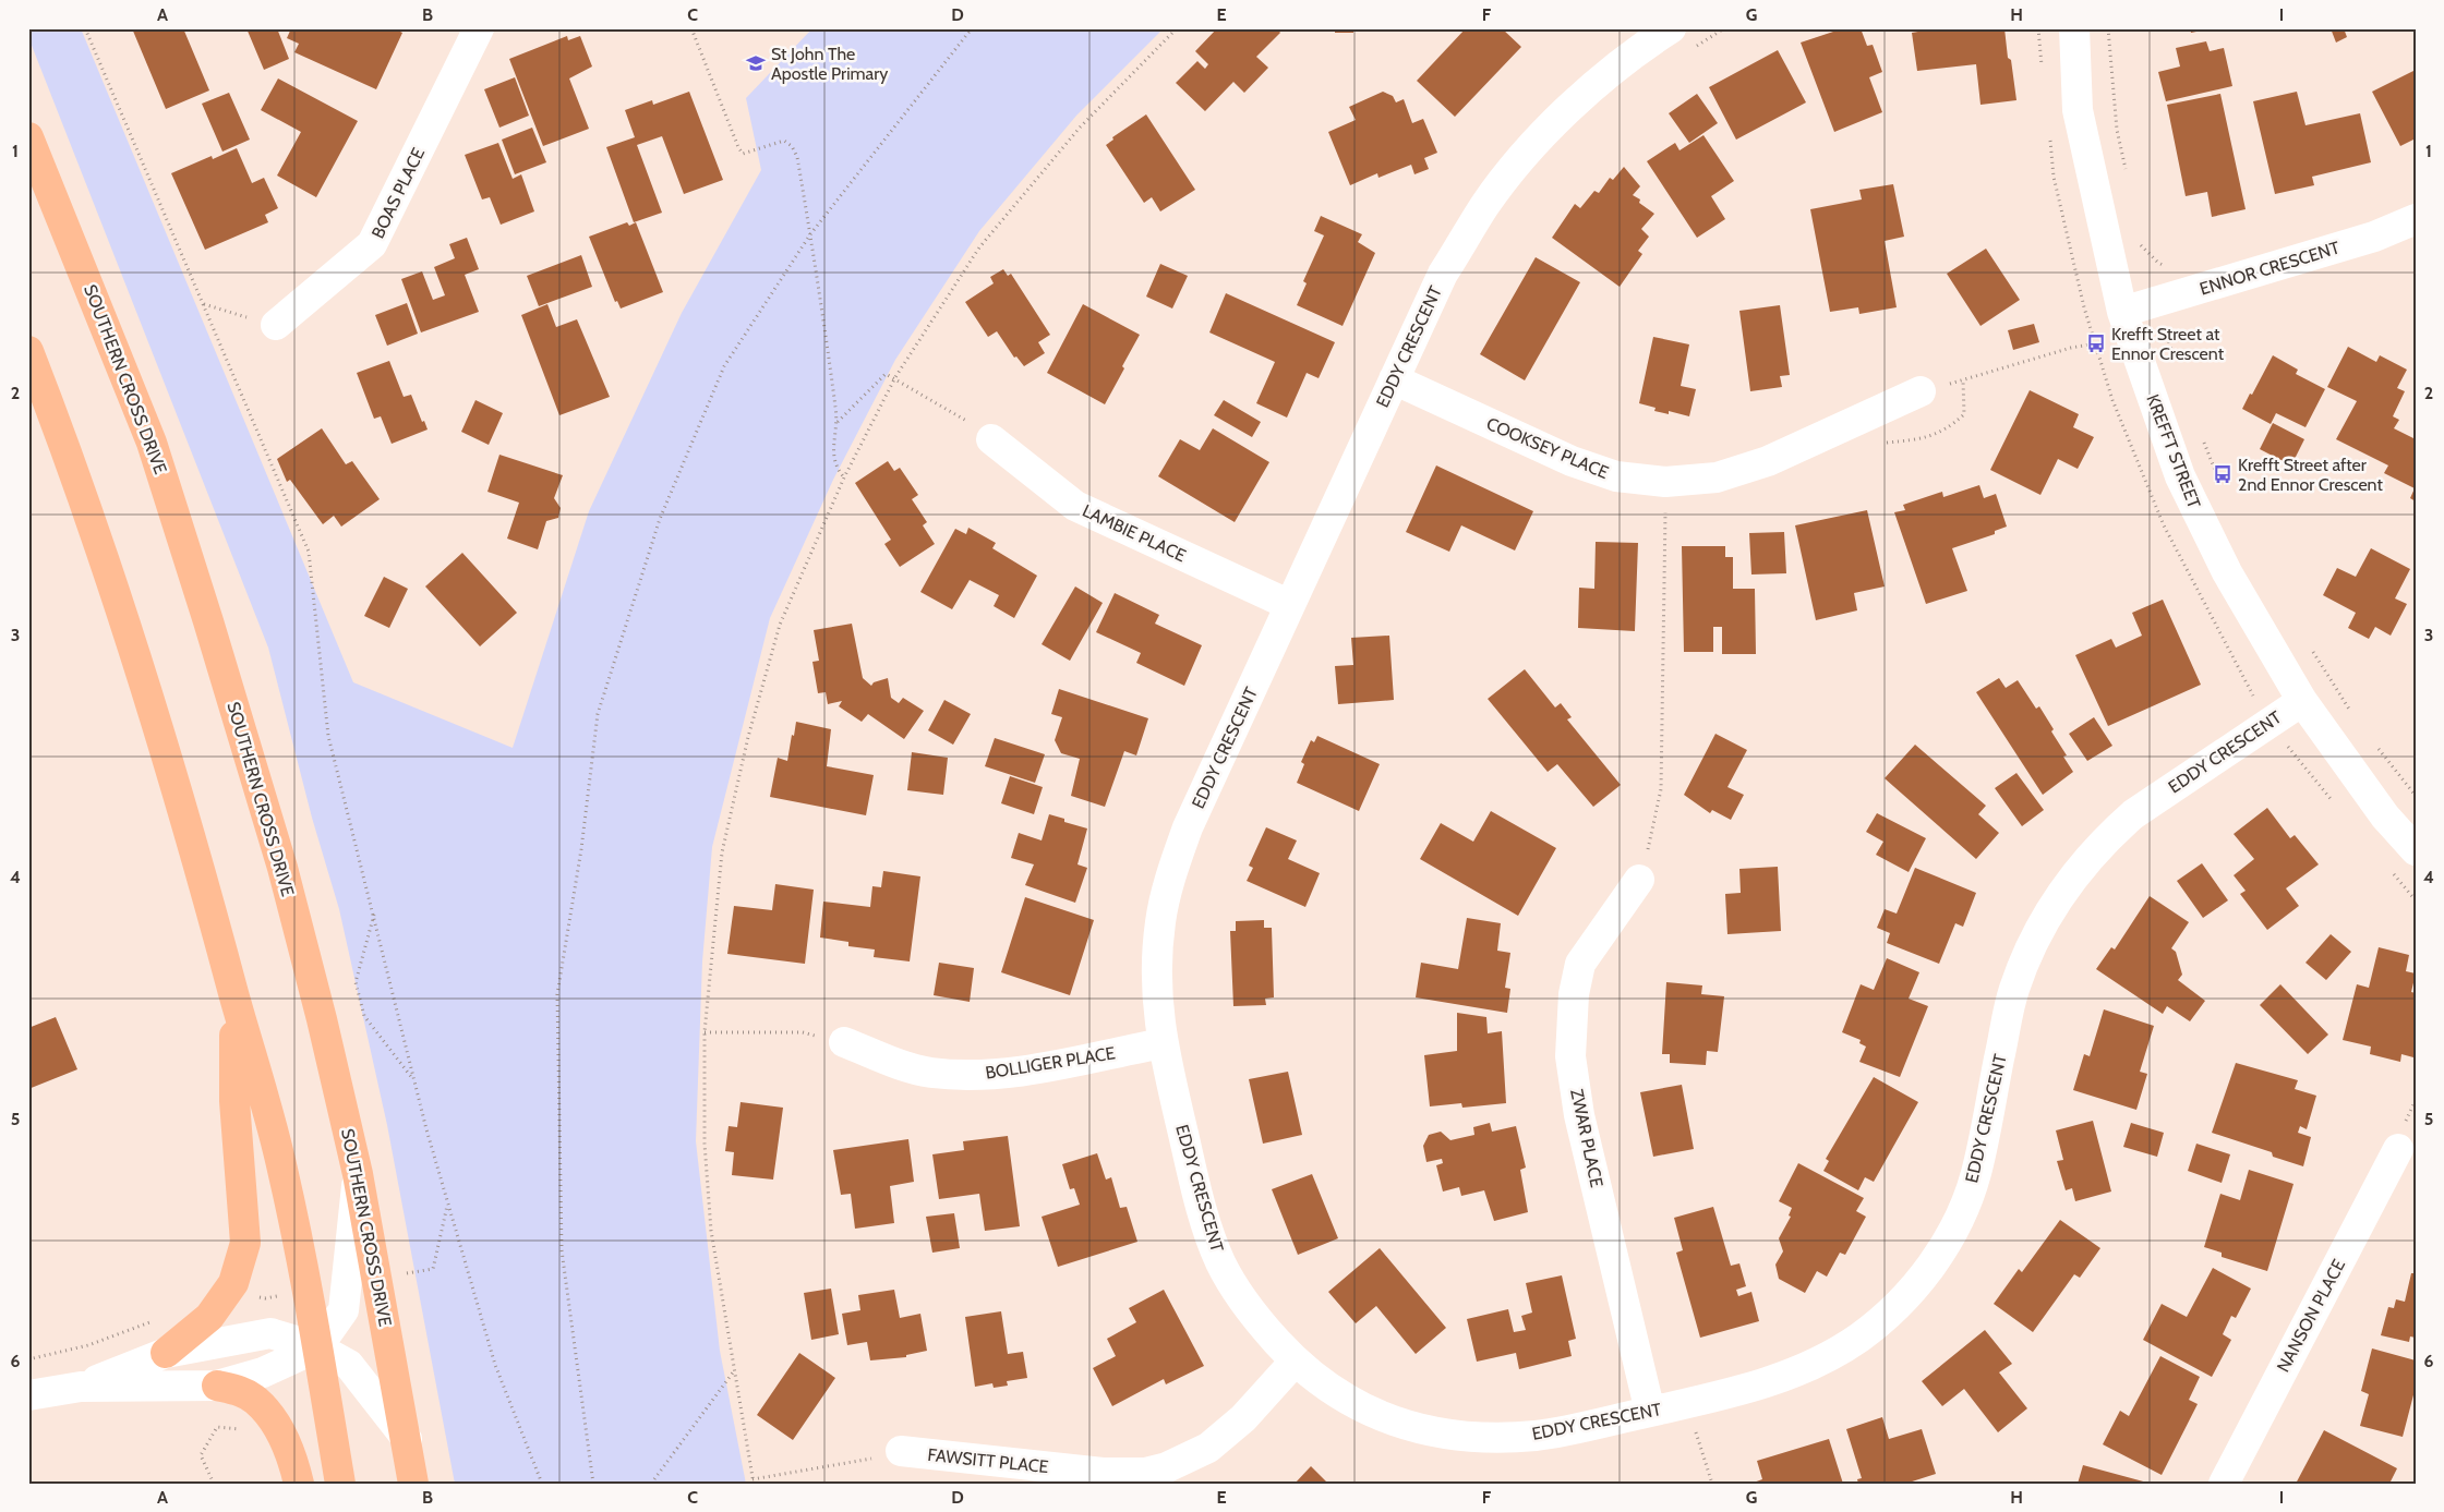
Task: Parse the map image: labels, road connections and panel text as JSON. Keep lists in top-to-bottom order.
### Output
{
  "streets": {
    "main road": ["SOUTHERN CROSS DRIVE"],
    "street": [
      "BOAS PLACE",
      "ENNOR CRESCENT",
      "EDDY CRESCENT",
      "COOKSEY PLACE",
      "KREFFT STREET",
      "LAMBIE PLACE",
      "BOLLIGER PLACE",
      "ZWAR PLACE",
      "NANSON PLACE",
      "FAWSITT PLACE"
    ]
  },
  "crossings": [
    ["ENNOR CRESCENT", "KREFFT STREET"],
    ["EDDY CRESCENT", "COOKSEY PLACE"],
    ["EDDY CRESCENT", "KREFFT STREET"],
    ["EDDY CRESCENT", "LAMBIE PLACE"],
    ["EDDY CRESCENT", "BOLLIGER PLACE"],
    ["EDDY CRESCENT", "ZWAR PLACE"],
    ["EDDY CRESCENT", "FAWSITT PLACE"]
  ],
  "places": {
    "school or university": ["St John The Apostle Primary"],
    "bus stop": ["Krefft Street at Ennor Crescent", "Krefft Street after 2nd Ennor Crescent"]
  },
  "grid": {
    "columns": [
      "A",
      "B",
      "C",
      "D",
      "E",
      "F",
      "G",
      "H",
      "I"
    ],
    "rows": [
      "1",
      "2",
      "3",
      "4",
      "5",
      "6"
    ]
  }
}
